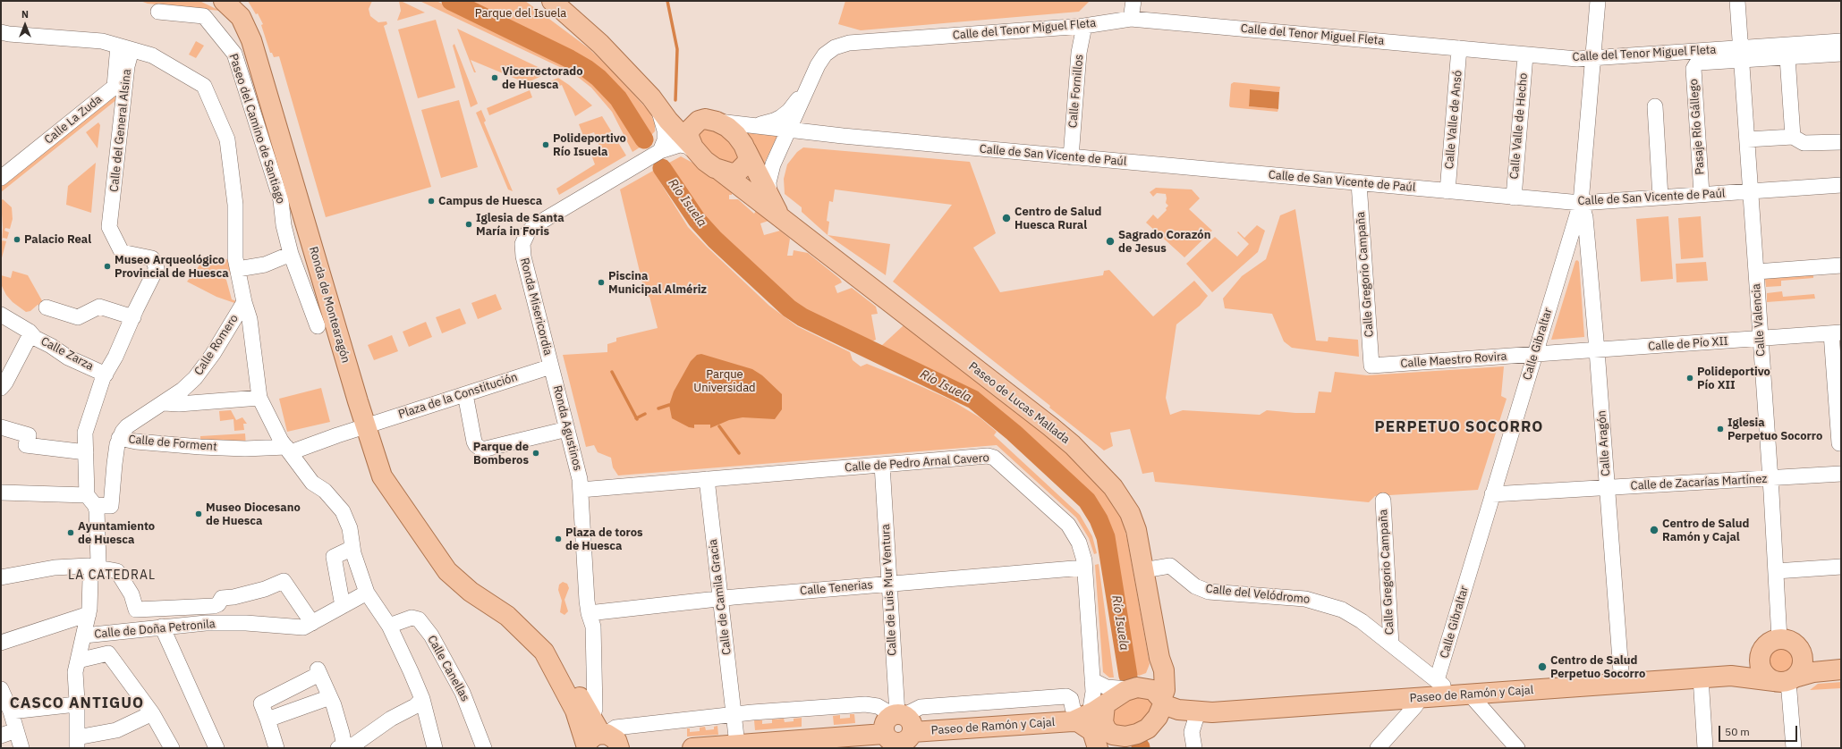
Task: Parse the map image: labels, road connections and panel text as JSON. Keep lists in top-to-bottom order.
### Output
{
  "streets": {
    "main road": ["Ronda de Montearagón", "Paseo de Lucas Mallada", "Paseo de Ramón y Cajal"],
    "street": [
      "Calle del Tenor Miguel Fleta",
      "Calle Fornillos",
      "Calle La Zuda",
      "Calle Valle de Ansó",
      "Calle Valle de Hecho",
      "Pasaje Río Gállego",
      "Paseo del Camino de Santiago",
      "Calle del General Alsina",
      "Calle de San Vicente de Paúl",
      "Calle Gregorio Campaña",
      "Ronda Misericordia",
      "Calle Valencia",
      "Calle Gibraltar",
      "Calle de Pío XII",
      "Calle Romero",
      "Calle Zarza",
      "Calle Maestro Rovira",
      "Plaza de la Constitución",
      "Ronda Agustinos",
      "Calle de Forment",
      "Calle Aragón",
      "Calle de Pedro Arnal Cavero",
      "Calle de Zacarías Martínez",
      "Calle Tenerias",
      "Calle de Luis Mur Ventura",
      "Calle del Velódromo",
      "Calle de Camila Gracia",
      "Calle de Doña Petronila",
      "Calle Canellas"
    ]
  },
  "crossings": [
    ["Calle del Tenor Miguel Fleta", "Calle Fornillos"],
    ["Calle del Tenor Miguel Fleta", "Calle Valle de Ansó"],
    ["Calle del Tenor Miguel Fleta", "Calle Valle de Hecho"],
    ["Calle del Tenor Miguel Fleta", "Pasaje Río Gállego"],
    ["Calle del Tenor Miguel Fleta", "Calle de San Vicente de Paúl"],
    ["Calle del Tenor Miguel Fleta", "Calle Valencia"],
    ["Calle del Tenor Miguel Fleta", "Calle Gibraltar"],
    ["Calle del Tenor Miguel Fleta", "Paseo de Lucas Mallada"],
    ["Calle Fornillos", "Calle de San Vicente de Paúl"],
    ["Calle La Zuda", "Calle del General Alsina"],
    ["Calle Valle de Ansó", "Calle de San Vicente de Paúl"],
    ["Calle Valle de Hecho", "Calle de San Vicente de Paúl"],
    ["Pasaje Río Gállego", "Calle de San Vicente de Paúl"],
    ["Pasaje Río Gállego", "Calle Valencia"],
    ["Calle de San Vicente de Paúl", "Calle Gregorio Campaña"],
    ["Calle de San Vicente de Paúl", "Ronda Misericordia"],
    ["Calle de San Vicente de Paúl", "Calle Valencia"],
    ["Calle de San Vicente de Paúl", "Calle Gibraltar"],
    ["Calle de San Vicente de Paúl", "Paseo de Lucas Mallada"],
    ["Calle de San Vicente de Paúl", "Calle Aragón"],
    ["Calle Gregorio Campaña", "Calle Maestro Rovira"],
    ["Calle Gregorio Campaña", "Calle del Velódromo"],
    ["Ronda de Montearagón", "Plaza de la Constitución"],
    ["Ronda Misericordia", "Plaza de la Constitución"],
    ["Ronda Misericordia", "Paseo de Lucas Mallada"],
    ["Ronda Misericordia", "Ronda Agustinos"],
    ["Calle Valencia", "Calle de Pío XII"],
    ["Calle Valencia", "Calle de Zacarías Martínez"],
    ["Calle Valencia", "Paseo de Ramón y Cajal"],
    ["Calle Gibraltar", "Calle de Pío XII"],
    ["Calle Gibraltar", "Calle Maestro Rovira"],
    ["Calle Gibraltar", "Calle Aragón"],
    ["Calle Gibraltar", "Calle de Zacarías Martínez"],
    ["Calle Gibraltar", "Calle del Velódromo"],
    ["Calle de Pío XII", "Calle Maestro Rovira"],
    ["Calle de Pío XII", "Calle Aragón"],
    ["Calle Romero", "Calle de Forment"],
    ["Plaza de la Constitución", "Ronda Agustinos"],
    ["Plaza de la Constitución", "Calle de Forment"],
    ["Paseo de Lucas Mallada", "Calle del Velódromo"],
    ["Paseo de Lucas Mallada", "Paseo de Ramón y Cajal"],
    ["Ronda Agustinos", "Calle de Pedro Arnal Cavero"],
    ["Ronda Agustinos", "Calle Tenerias"],
    ["Calle Aragón", "Calle de Zacarías Martínez"],
    ["Calle Aragón", "Paseo de Ramón y Cajal"],
    ["Calle de Pedro Arnal Cavero", "Calle Tenerias"],
    ["Calle de Pedro Arnal Cavero", "Calle de Luis Mur Ventura"],
    ["Calle de Pedro Arnal Cavero", "Calle de Camila Gracia"],
    ["Calle de Pedro Arnal Cavero", "Paseo de Ramón y Cajal"],
    ["Calle Tenerias", "Calle de Luis Mur Ventura"],
    ["Calle Tenerias", "Calle de Camila Gracia"],
    ["Calle de Luis Mur Ventura", "Paseo de Ramón y Cajal"],
    ["Calle del Velódromo", "Paseo de Ramón y Cajal"]
  ],
  "districts": ["PERPETUO SOCORRO", "LA CATEDRAL", "CASCO ANTIGUO"],
  "water": ["Río Isuela"],
  "parks": ["Parque del Isuela", "Parque Universidad"],
  "places": [
    "Vicerrectorado de Huesca",
    "Polideportivo Río Isuela",
    "Campus de Huesca",
    "Centro de Salud Huesca Rural",
    "Iglesia de Santa María in Foris",
    "Palacio Real",
    "Sagrado Corazón de Jesus",
    "Museo Arqueológico Provincial de Huesca",
    "Piscina Municipal Almériz",
    "Polideportivo Pío XII",
    "Iglesia Perpetuo Socorro",
    "Parque de Bomberos",
    "Museo Diocesano de Huesca",
    "Centro de Salud Ramón y Cajal",
    "Ayuntamiento de Huesca",
    "Plaza de toros de Huesca",
    "Centro de Salud Perpetuo Socorro"
  ],
  "scale_bar": "50 m",
  "north": "top"
}
